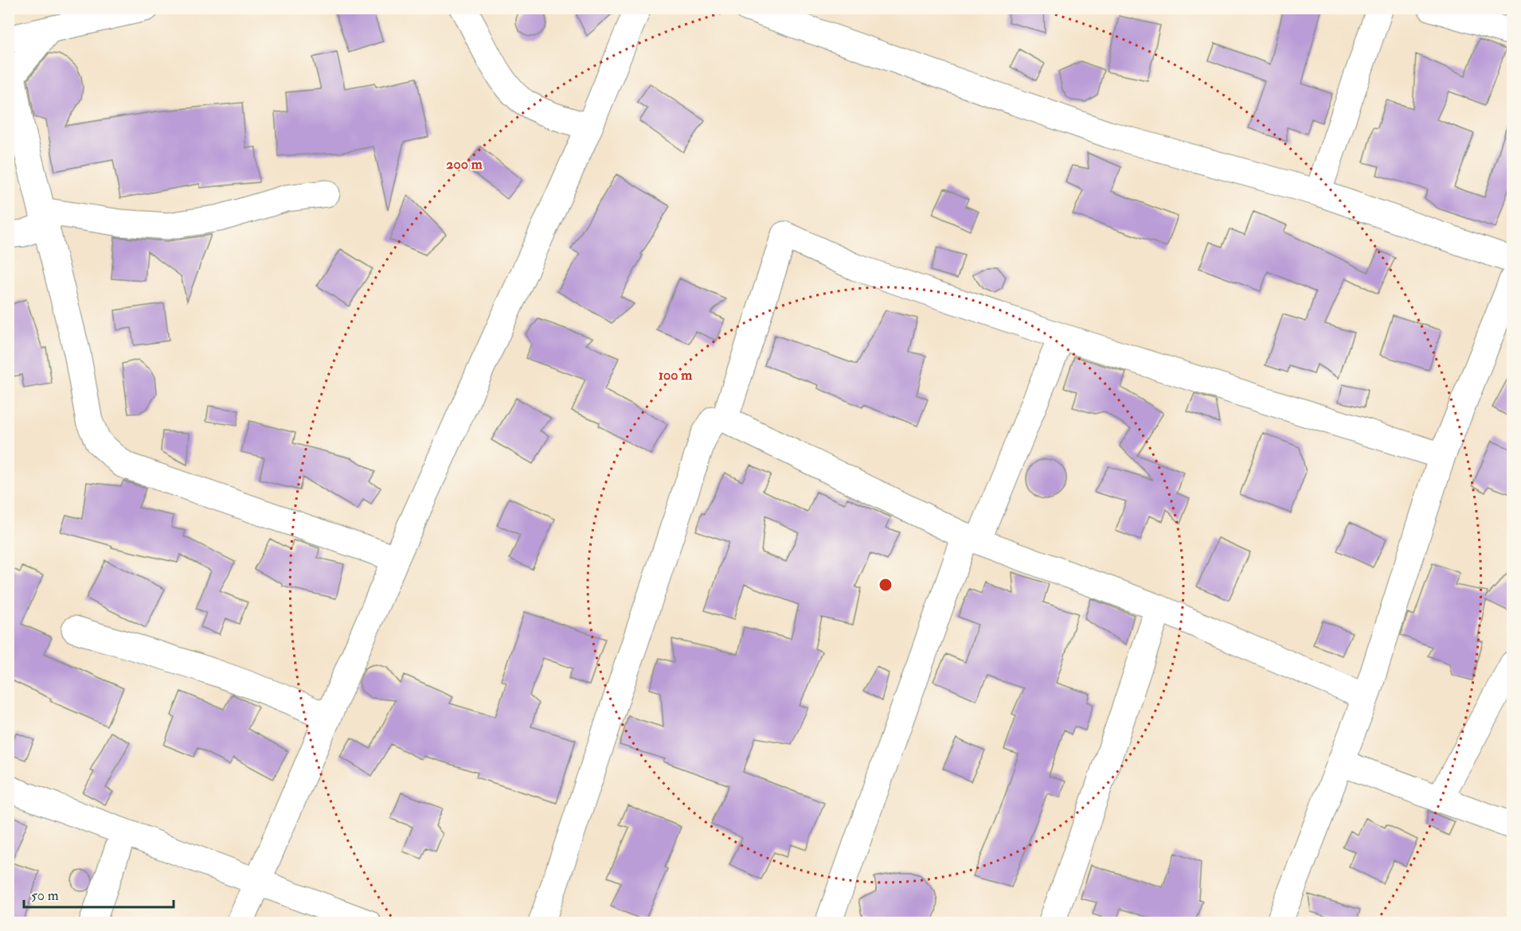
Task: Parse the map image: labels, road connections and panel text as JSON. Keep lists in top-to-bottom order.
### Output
{
  "scale_bar": "50 m",
  "rings": ["200 m", "100 m"]
}
